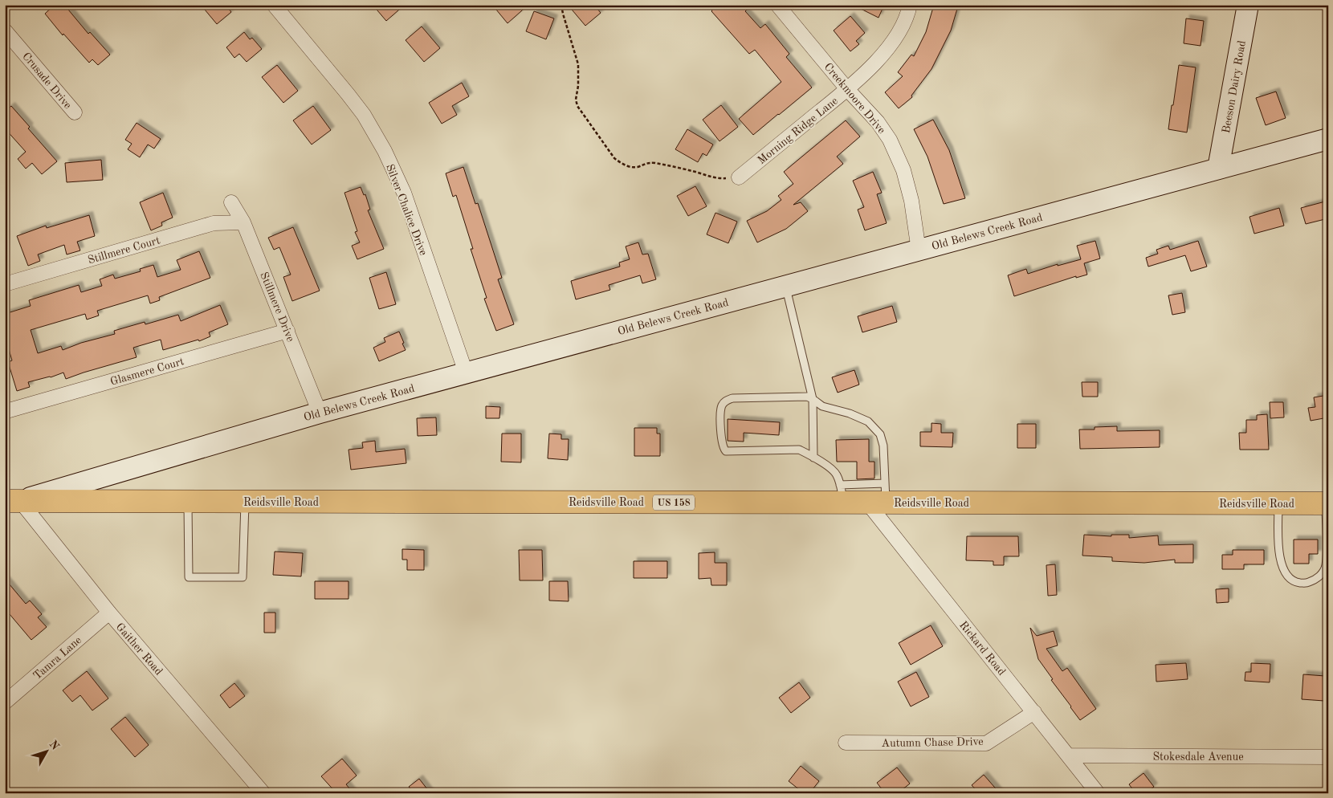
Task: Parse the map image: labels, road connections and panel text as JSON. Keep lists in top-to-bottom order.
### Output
{
  "streets": {
    "highway": ["Reidsville Road", "US 158"],
    "street": [
      "Crusade Drive",
      "Beeson Dairy Road",
      "Creekmoore Drive",
      "Morning Ridge Lane",
      "Silver Chalice Drive",
      "Old Belews Creek Road",
      "Stillmere Court",
      "Stillmere Drive",
      "Glasmere Court",
      "Rickard Road",
      "Gaither Road",
      "Tamra Lane",
      "Autumn Chase Drive",
      "Stokesdale Avenue"
    ]
  },
  "crossings": [
    ["Beeson Dairy Road", "Old Belews Creek Road"],
    ["Creekmoore Drive", "Morning Ridge Lane"],
    ["Creekmoore Drive", "Old Belews Creek Road"],
    ["Silver Chalice Drive", "Old Belews Creek Road"],
    ["Old Belews Creek Road", "Stillmere Drive"],
    ["Old Belews Creek Road", "Reidsville Road"],
    ["Old Belews Creek Road", "Gaither Road"],
    ["Stillmere Court", "Stillmere Drive"],
    ["Stillmere Drive", "Glasmere Court"],
    ["Reidsville Road", "Rickard Road"],
    ["Reidsville Road", "Gaither Road"],
    ["Rickard Road", "Autumn Chase Drive"],
    ["Rickard Road", "Stokesdale Avenue"],
    ["Gaither Road", "Tamra Lane"]
  ],
  "north": "top right"
}
